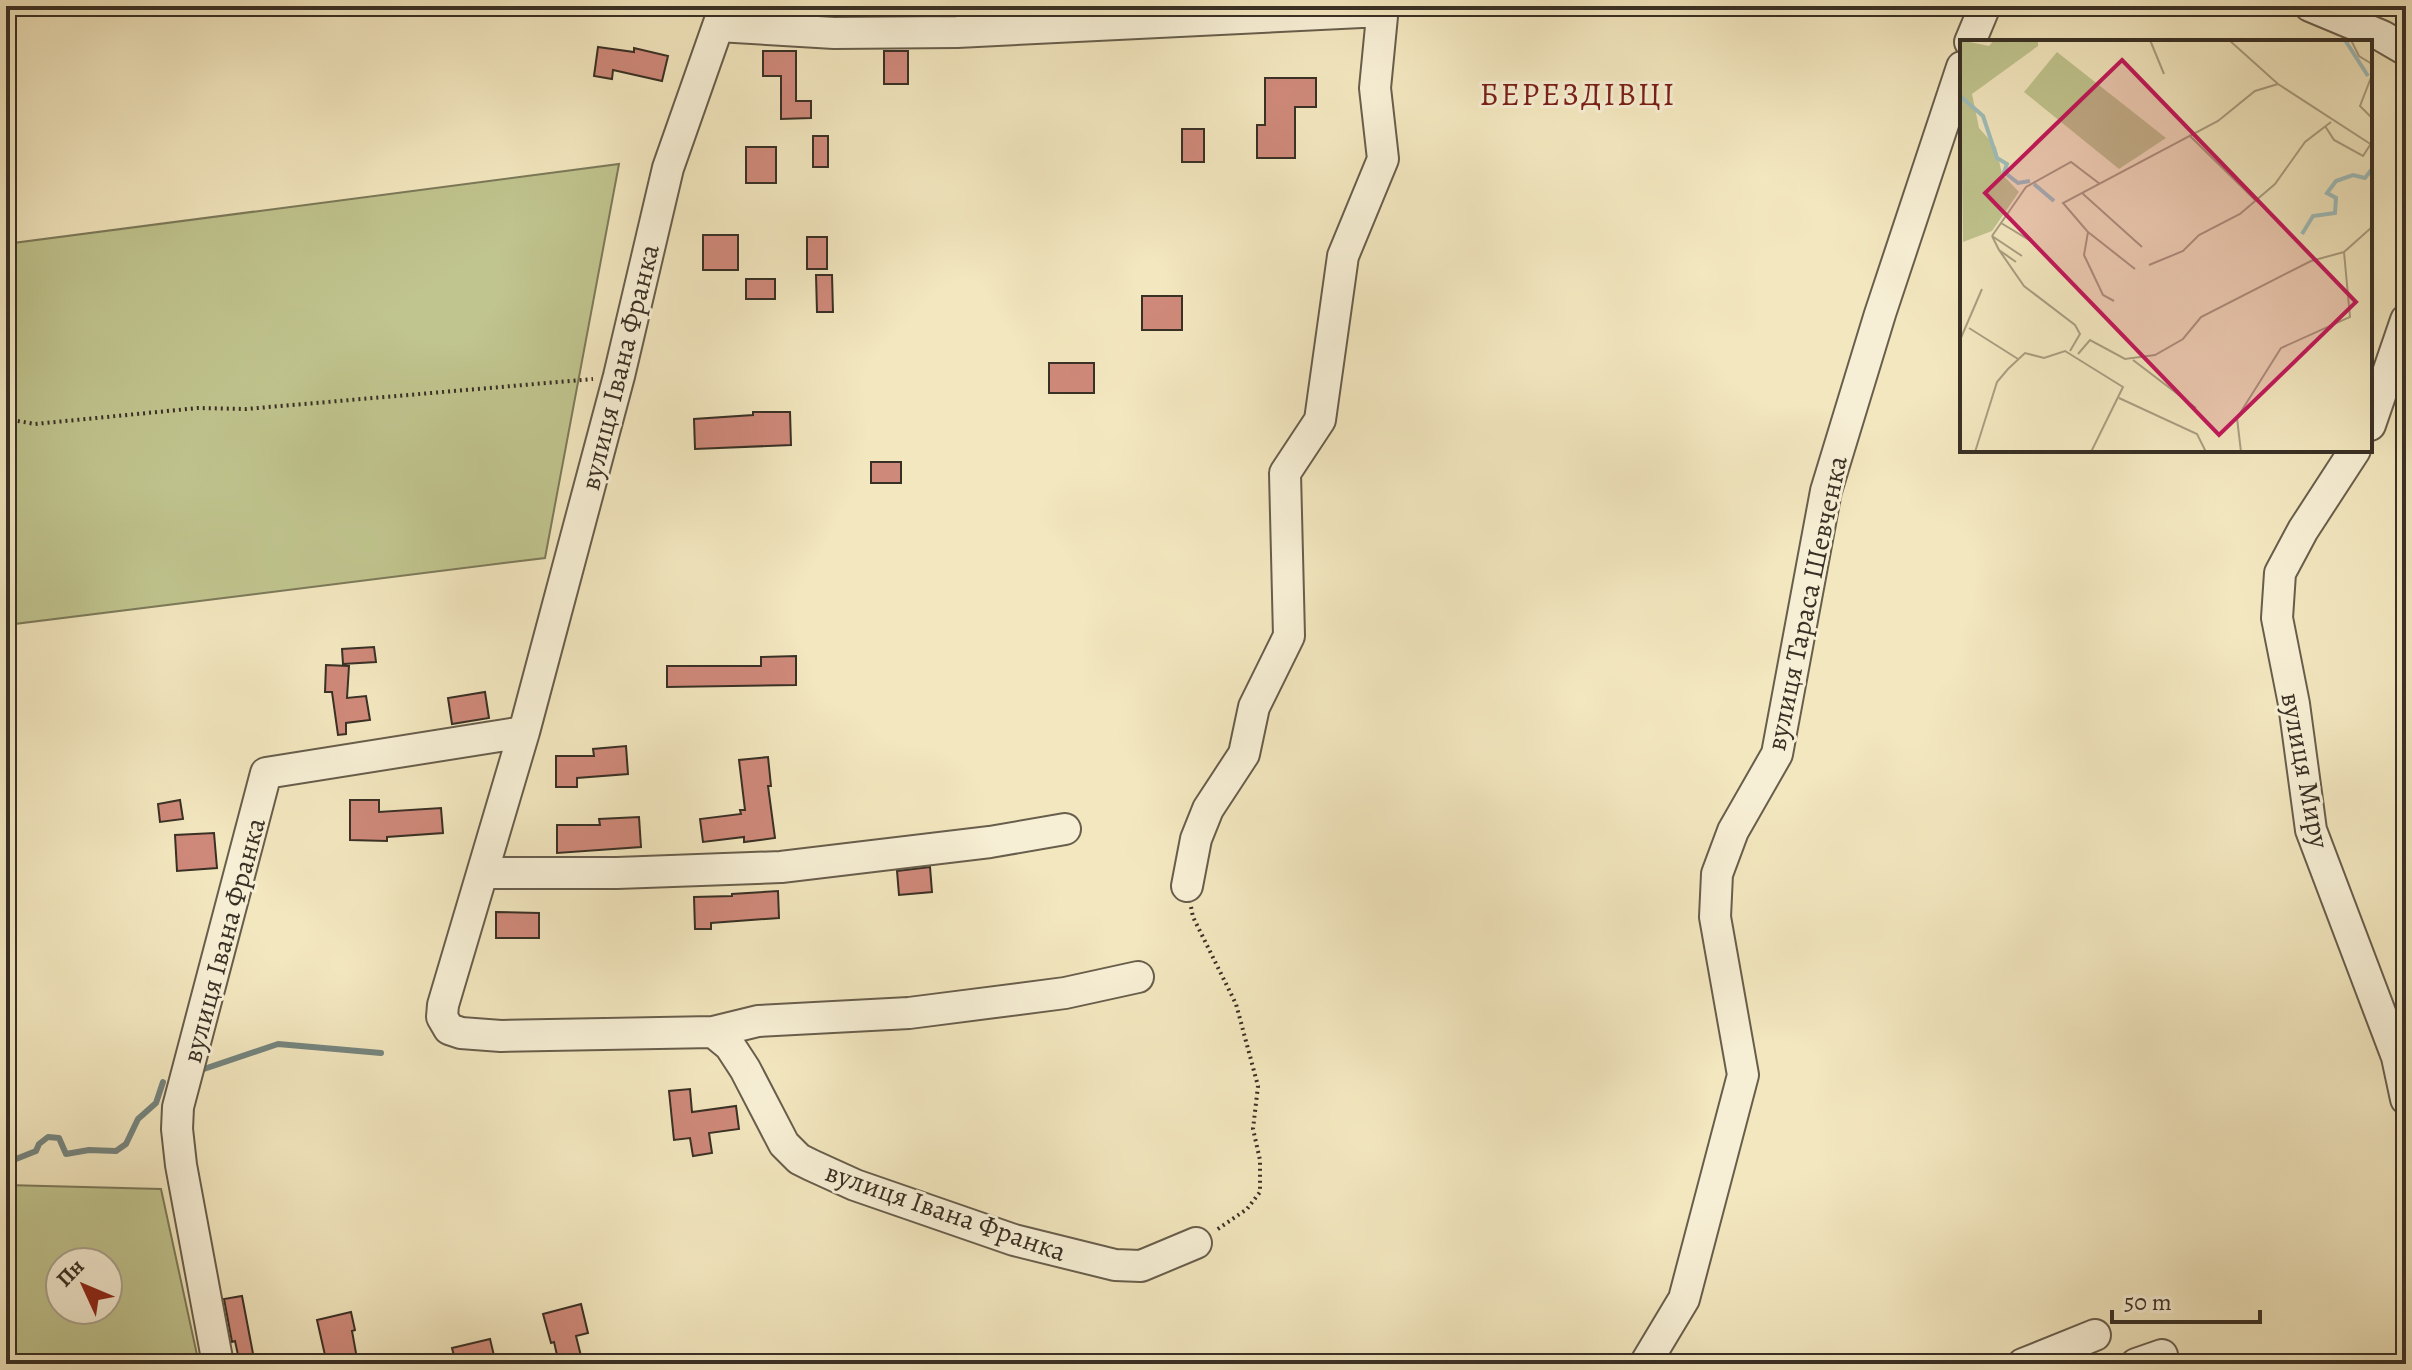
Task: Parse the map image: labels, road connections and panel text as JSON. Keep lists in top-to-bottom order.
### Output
{
  "streets": {
    "street": ["вулиця Івана Франка", "вулиця Тараса Шевченка", "вулиця Миру"]
  },
  "districts": ["БЕРЕЗДІВЦІ"],
  "scale_bar": "50 m",
  "north": "top left"
}
